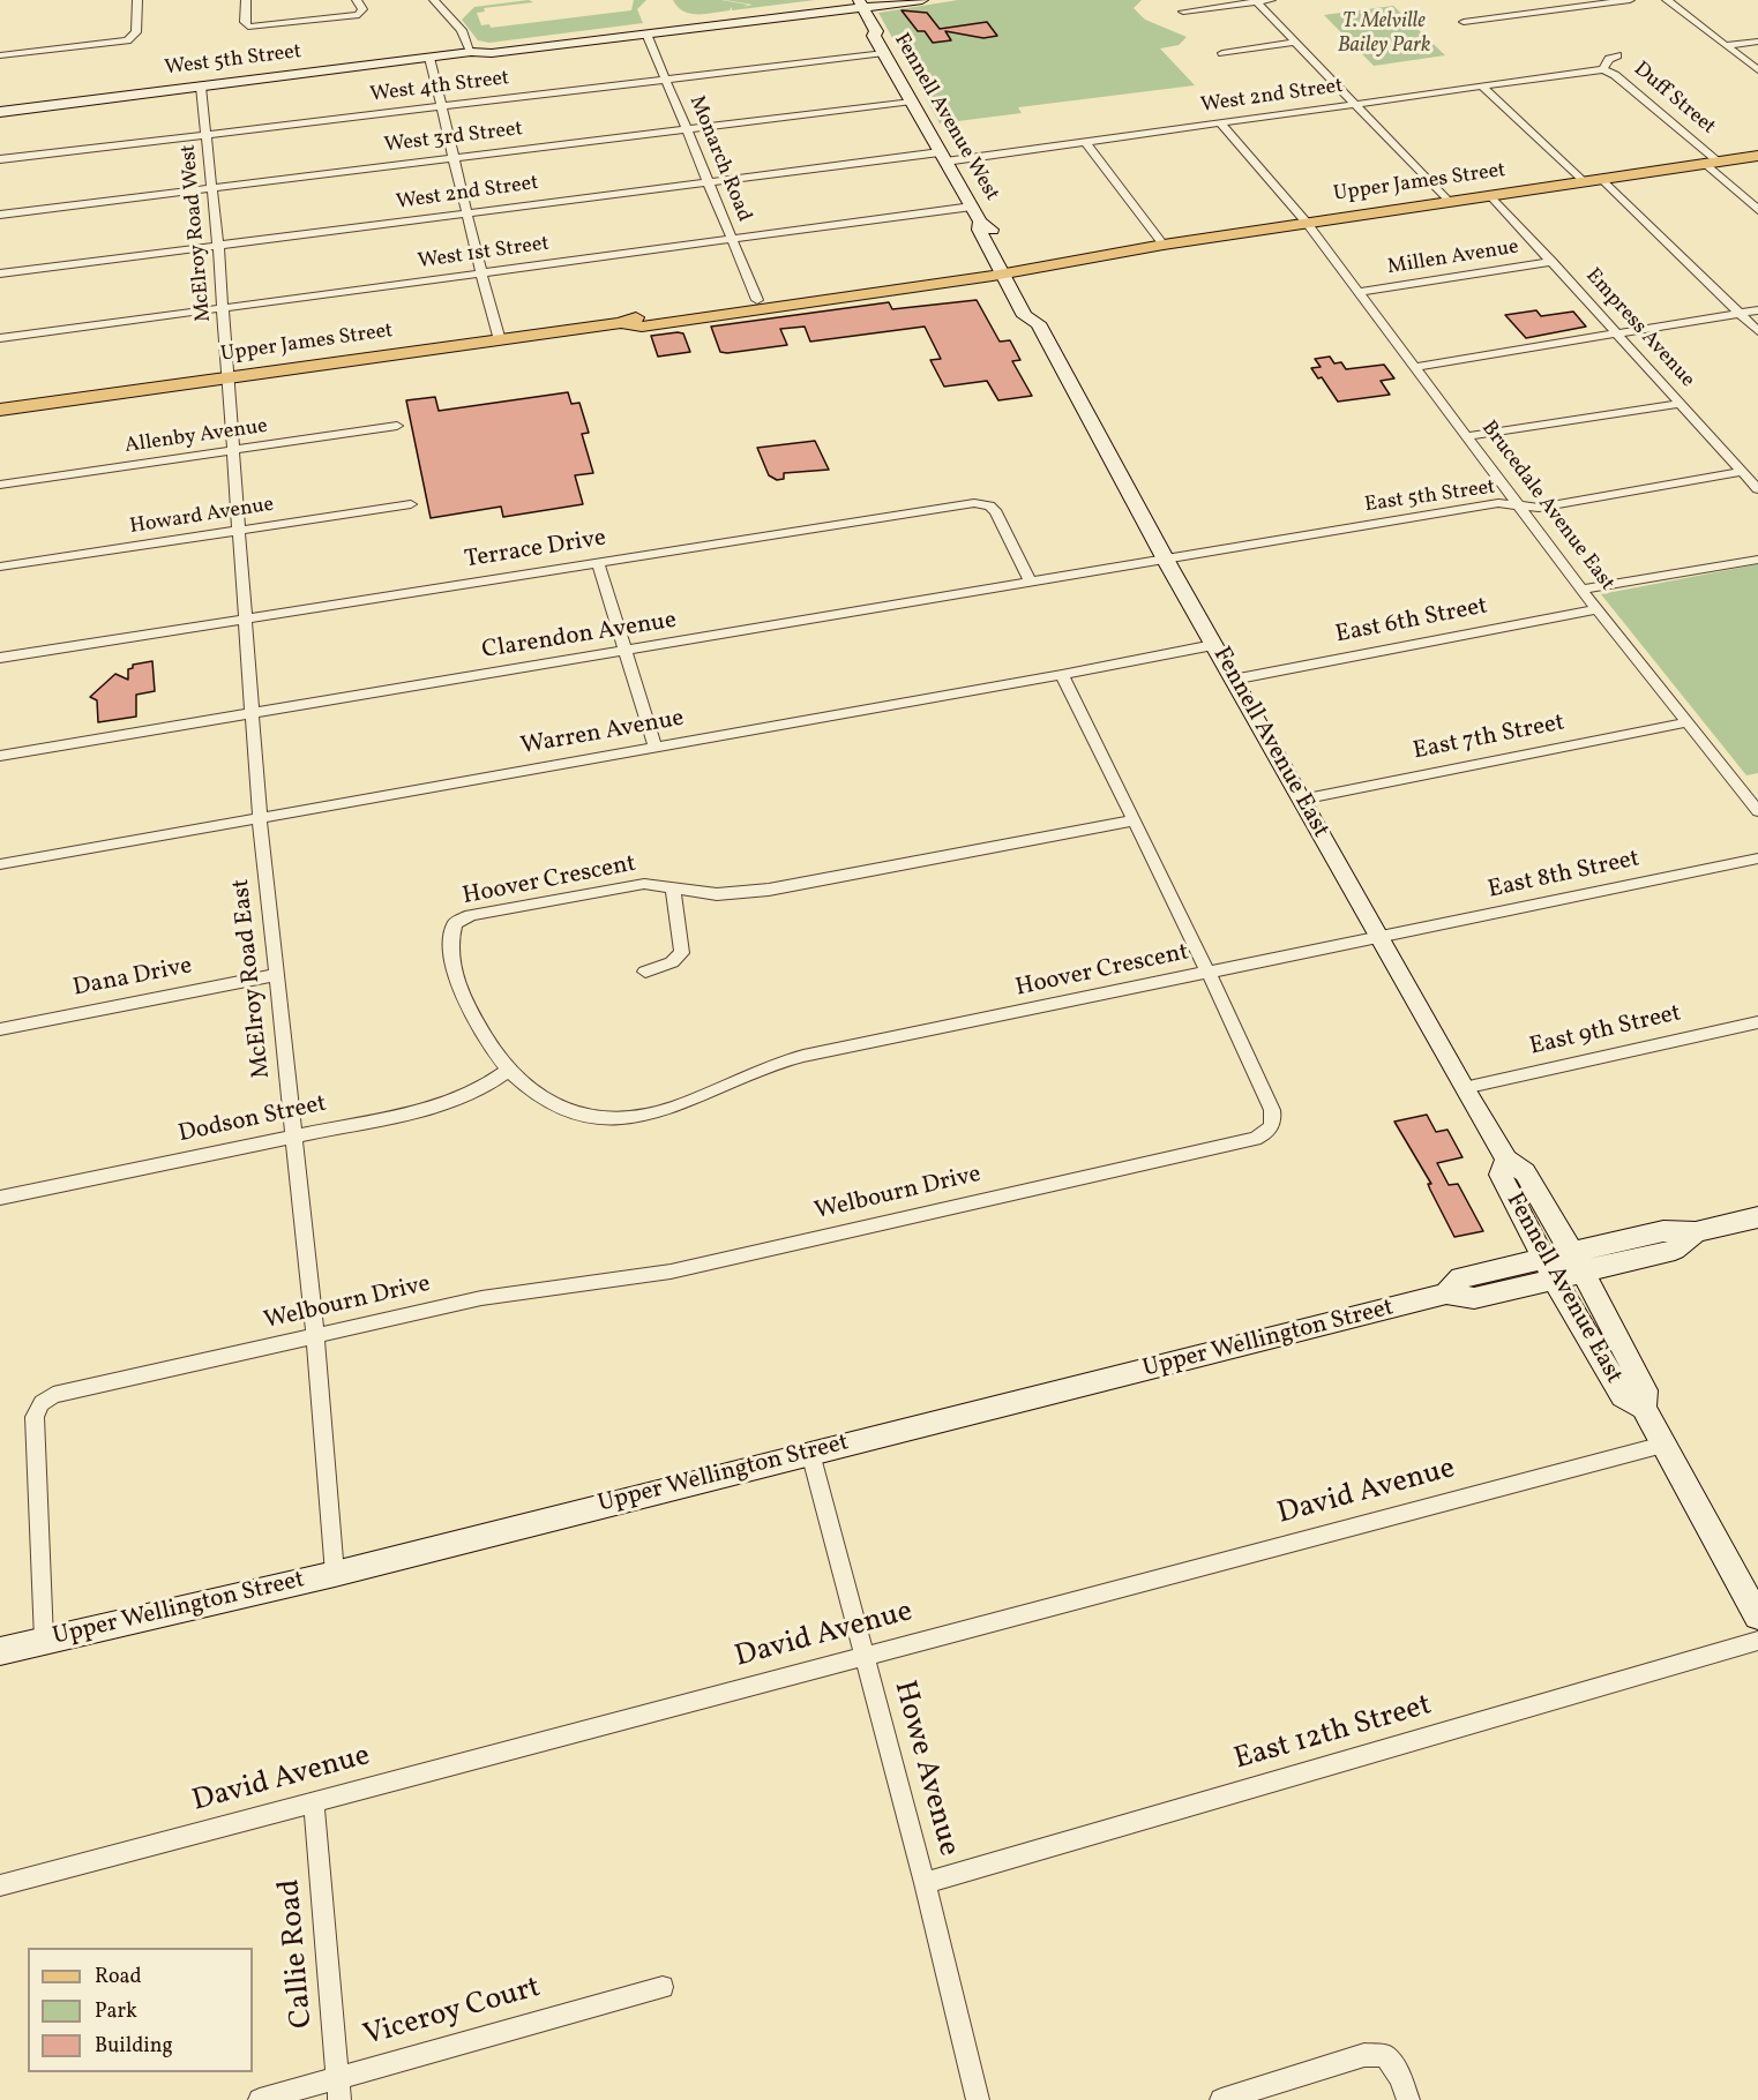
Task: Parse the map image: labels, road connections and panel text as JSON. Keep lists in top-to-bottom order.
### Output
{
  "streets": {
    "main road": [
      "West 5th Street",
      "Fennell Avenue West",
      "Upper James Street",
      "Fennell Avenue East",
      "Upper Wellington Street"
    ],
    "street": [
      "West 4th Street",
      "West 2nd Street",
      "Duff Street",
      "West 3rd Street",
      "Monarch Road",
      "McElroy Road West",
      "West 1st Street",
      "Millen Avenue",
      "Empress Avenue",
      "Allenby Avenue",
      "East 5th Street",
      "Brucedale Avenue East",
      "Howard Avenue",
      "Terrace Drive",
      "East 6th Street",
      "Clarendon Avenue",
      "Warren Avenue",
      "East 7th Street",
      "East 8th Street",
      "Hoover Crescent",
      "Dana Drive",
      "McElroy Road East",
      "East 9th Street",
      "Dodson Street",
      "Welbourn Drive",
      "David Avenue",
      "East 12th Street",
      "Howe Avenue",
      "Callie Road",
      "Viceroy Court"
    ]
  },
  "crossings": [
    ["West 5th Street", "Fennell Avenue West"],
    ["West 5th Street", "Monarch Road"],
    ["West 5th Street", "McElroy Road West"],
    ["West 4th Street", "Fennell Avenue West"],
    ["West 4th Street", "Monarch Road"],
    ["West 4th Street", "McElroy Road West"],
    ["West 2nd Street", "Duff Street"],
    ["West 2nd Street", "Fennell Avenue West"],
    ["West 2nd Street", "Monarch Road"],
    ["West 2nd Street", "McElroy Road West"],
    ["West 2nd Street", "Brucedale Avenue East"],
    ["Duff Street", "Upper James Street"],
    ["Fennell Avenue West", "West 3rd Street"],
    ["Fennell Avenue West", "Upper James Street"],
    ["Fennell Avenue West", "West 1st Street"],
    ["Fennell Avenue West", "Fennell Avenue East"],
    ["West 3rd Street", "Monarch Road"],
    ["West 3rd Street", "McElroy Road West"],
    ["Monarch Road", "Upper James Street"],
    ["Monarch Road", "West 1st Street"],
    ["Upper James Street", "McElroy Road West"],
    ["Upper James Street", "Empress Avenue"],
    ["Upper James Street", "Brucedale Avenue East"],
    ["Upper James Street", "Fennell Avenue East"],
    ["Upper James Street", "McElroy Road East"],
    ["McElroy Road West", "West 1st Street"],
    ["McElroy Road West", "McElroy Road East"],
    ["Millen Avenue", "Empress Avenue"],
    ["Millen Avenue", "Brucedale Avenue East"],
    ["Empress Avenue", "East 5th Street"],
    ["Allenby Avenue", "McElroy Road East"],
    ["East 5th Street", "Brucedale Avenue East"],
    ["East 5th Street", "Clarendon Avenue"],
    ["East 5th Street", "Fennell Avenue East"],
    ["Brucedale Avenue East", "East 6th Street"],
    ["Brucedale Avenue East", "East 7th Street"],
    ["Howard Avenue", "McElroy Road East"],
    ["Terrace Drive", "Clarendon Avenue"],
    ["Terrace Drive", "McElroy Road East"],
    ["East 6th Street", "Fennell Avenue East"],
    ["Clarendon Avenue", "Fennell Avenue East"],
    ["Clarendon Avenue", "McElroy Road East"],
    ["Warren Avenue", "Fennell Avenue East"],
    ["Warren Avenue", "McElroy Road East"],
    ["Warren Avenue", "Welbourn Drive"],
    ["East 7th Street", "Fennell Avenue East"],
    ["Fennell Avenue East", "East 8th Street"],
    ["Fennell Avenue East", "Hoover Crescent"],
    ["Fennell Avenue East", "East 9th Street"],
    ["Fennell Avenue East", "Upper Wellington Street"],
    ["Fennell Avenue East", "David Avenue"],
    ["East 8th Street", "Hoover Crescent"],
    ["Hoover Crescent", "Dodson Street"],
    ["Hoover Crescent", "Welbourn Drive"],
    ["Dana Drive", "McElroy Road East"],
    ["McElroy Road East", "Dodson Street"],
    ["McElroy Road East", "Welbourn Drive"],
    ["McElroy Road East", "Upper Wellington Street"],
    ["Welbourn Drive", "Upper Wellington Street"],
    ["Upper Wellington Street", "Howe Avenue"],
    ["David Avenue", "Howe Avenue"],
    ["David Avenue", "Callie Road"],
    ["East 12th Street", "Howe Avenue"],
    ["Callie Road", "Viceroy Court"]
  ],
  "parks": ["T. Melville Bailey Park"],
  "legend": ["Road", "Park", "Building"]
}
